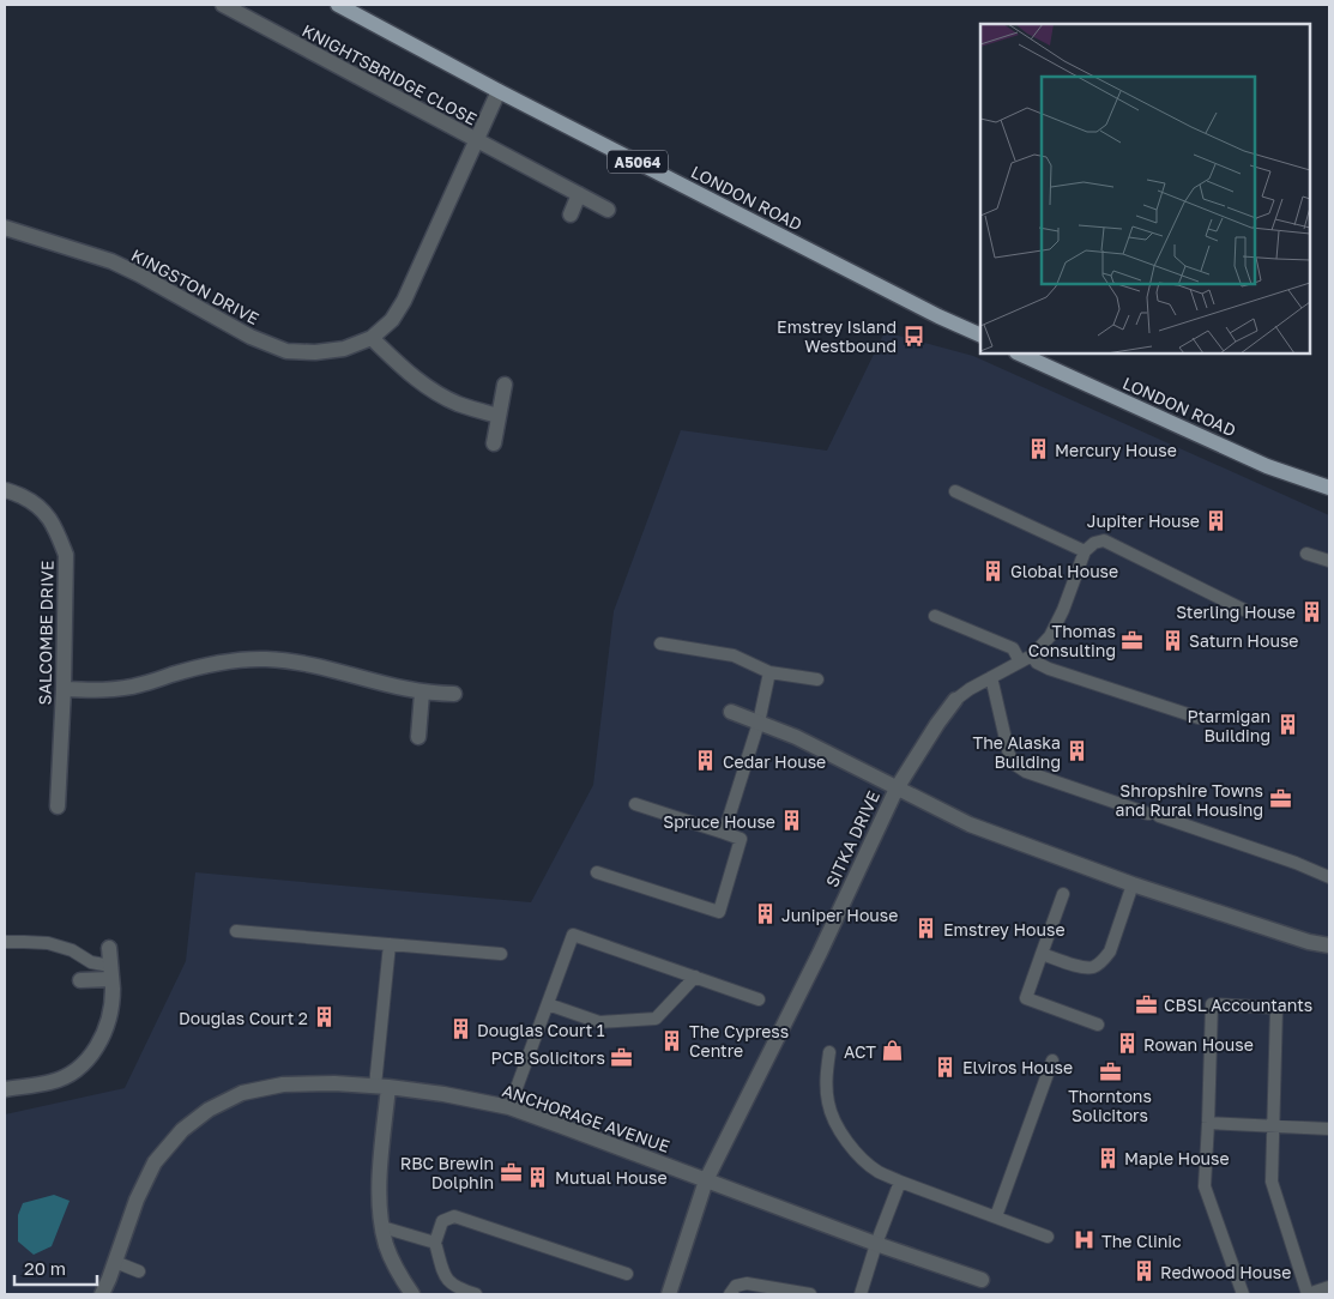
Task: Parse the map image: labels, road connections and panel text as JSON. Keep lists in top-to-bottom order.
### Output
{
  "streets": {
    "main road": ["A5064", "LONDON ROAD"],
    "street": [
      "KNIGHTSBRIDGE CLOSE",
      "KINGSTON DRIVE",
      "SALCOMBE DRIVE",
      "SITKA DRIVE",
      "ANCHORAGE AVENUE"
    ]
  },
  "crossings": [
    ["KNIGHTSBRIDGE CLOSE", "KINGSTON DRIVE"],
    ["LONDON ROAD", "KINGSTON DRIVE"],
    ["SITKA DRIVE", "ANCHORAGE AVENUE"]
  ],
  "places": {
    "bus stop": ["Emstrey Island Westbound"],
    "building": [
      "Mercury House",
      "Jupiter House",
      "Global House",
      "Sterling House",
      "Saturn House",
      "Ptarmigan Building",
      "The Alaska Building",
      "Cedar House",
      "Spruce House",
      "Juniper House",
      "Emstrey House",
      "Douglas Court 2",
      "Douglas Court 1",
      "The Cypress Centre",
      "Rowan House",
      "Elviros House",
      "Maple House",
      "Mutual House",
      "Redwood House"
    ],
    "office": [
      "Thomas Consulting",
      "Shropshire Towns and Rural Housing",
      "CBSL Accountants",
      "PCB Solicitors",
      "Thorntons Solicitors",
      "RBC Brewin Dolphin"
    ],
    "shop": ["ACT"],
    "hospital": ["The Clinic"]
  },
  "scale_bar": "20 m"
}
